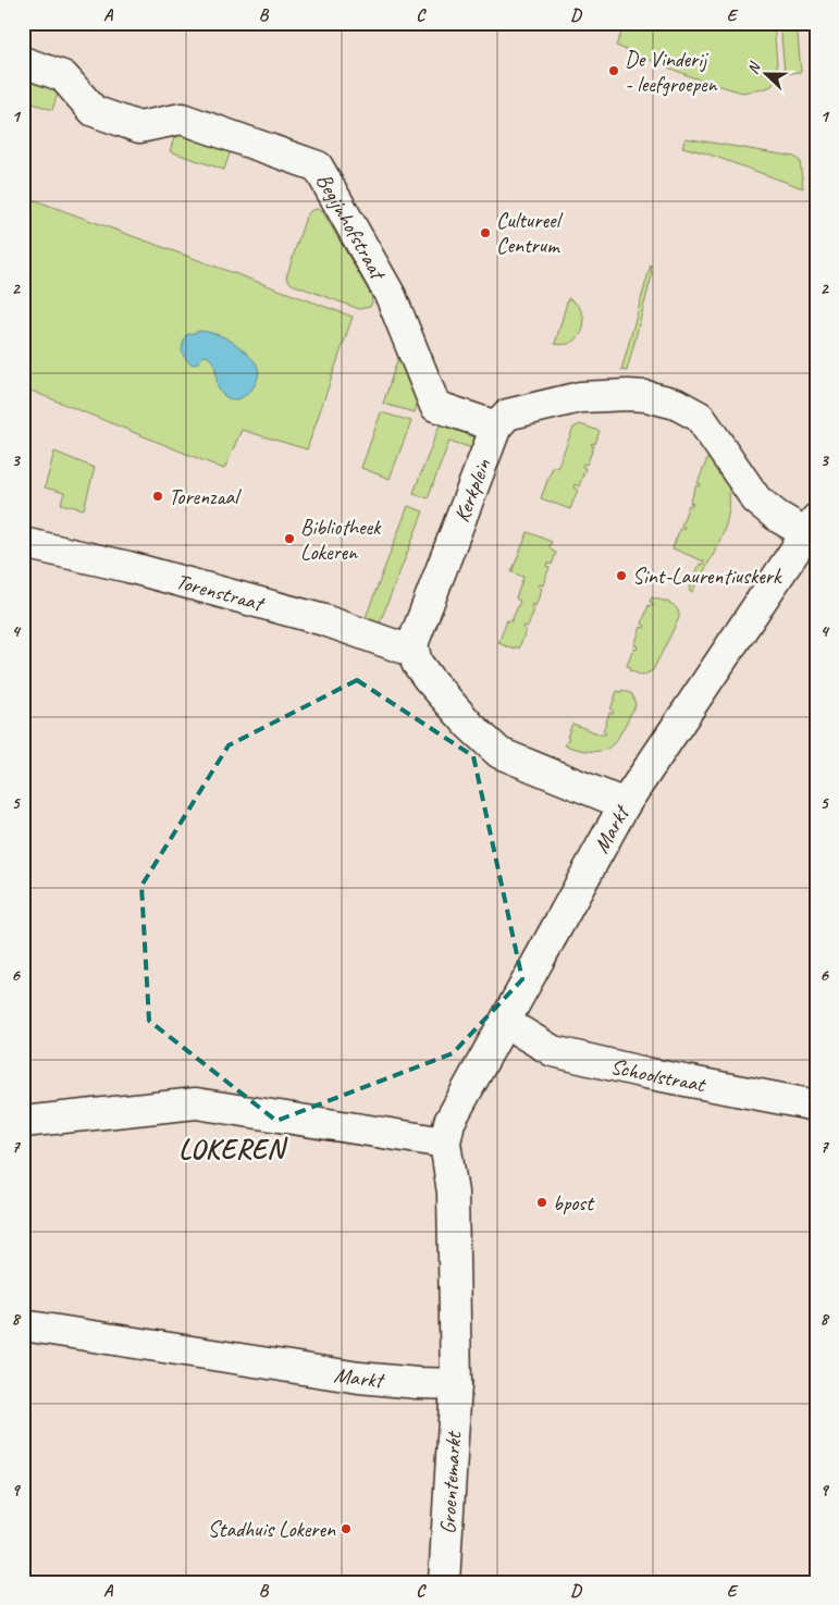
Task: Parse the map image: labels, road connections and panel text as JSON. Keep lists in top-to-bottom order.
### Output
{
  "streets": {
    "street": [
      "Begijnhofstraat",
      "Kerkplein",
      "Torenstraat",
      "Markt",
      "Schoolstraat",
      "Groentemarkt"
    ]
  },
  "crossings": [
    ["Begijnhofstraat", "Kerkplein"],
    ["Kerkplein", "Torenstraat"],
    ["Markt", "Schoolstraat"],
    ["Markt", "Groentemarkt"]
  ],
  "districts": ["LOKEREN"],
  "places": [
    "De Vinderij - leefgroepen",
    "Cultureel Centrum",
    "Torenzaal",
    "Bibliotheek Lokeren",
    "Sint-Laurentiuskerk",
    "bpost",
    "Stadhuis Lokeren"
  ],
  "north": "left",
  "grid": {
    "columns": [
      "A",
      "B",
      "C",
      "D",
      "E"
    ],
    "rows": [
      "1",
      "2",
      "3",
      "4",
      "5",
      "6",
      "7",
      "8",
      "9"
    ]
  }
}
